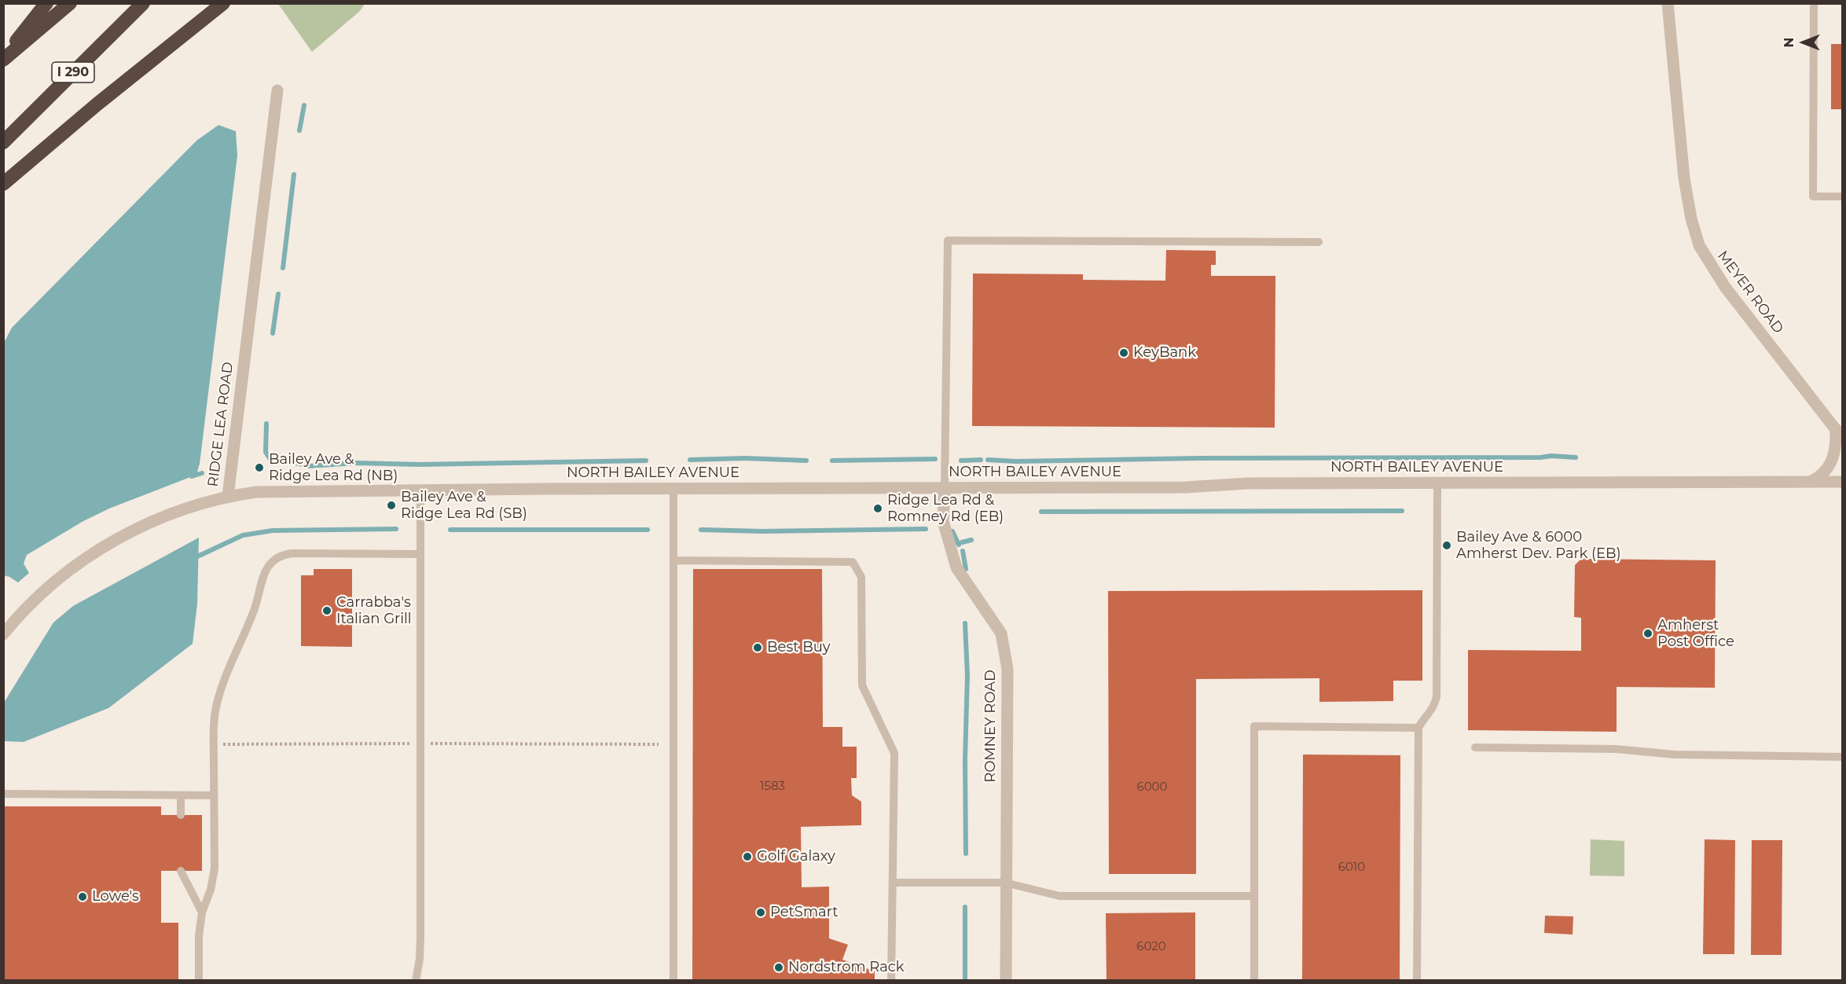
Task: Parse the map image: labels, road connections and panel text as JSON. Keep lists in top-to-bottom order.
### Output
{
  "streets": {
    "highway": ["I 290"],
    "street": [
      "MEYER ROAD",
      "RIDGE LEA ROAD",
      "NORTH BAILEY AVENUE",
      "ROMNEY ROAD"
    ]
  },
  "crossings": [
    ["RIDGE LEA ROAD", "NORTH BAILEY AVENUE"],
    ["NORTH BAILEY AVENUE", "ROMNEY ROAD"]
  ],
  "places": [
    "KeyBank",
    "Bailey Ave & Ridge Lea Rd (NB)",
    "Bailey Ave & Ridge Lea Rd (SB)",
    "Ridge Lea Rd & Romney Rd (EB)",
    "Bailey Ave & 6000 Amherst Dev. Park (EB)",
    "Carrabba's Italian Grill",
    "Amherst Post Office",
    "Best Buy",
    "Golf Galaxy",
    "Lowe's",
    "PetSmart",
    "Nordstrom Rack"
  ],
  "house_numbers": [
    "1583",
    "6000",
    "6010",
    "6020"
  ],
  "north": "left"
}
